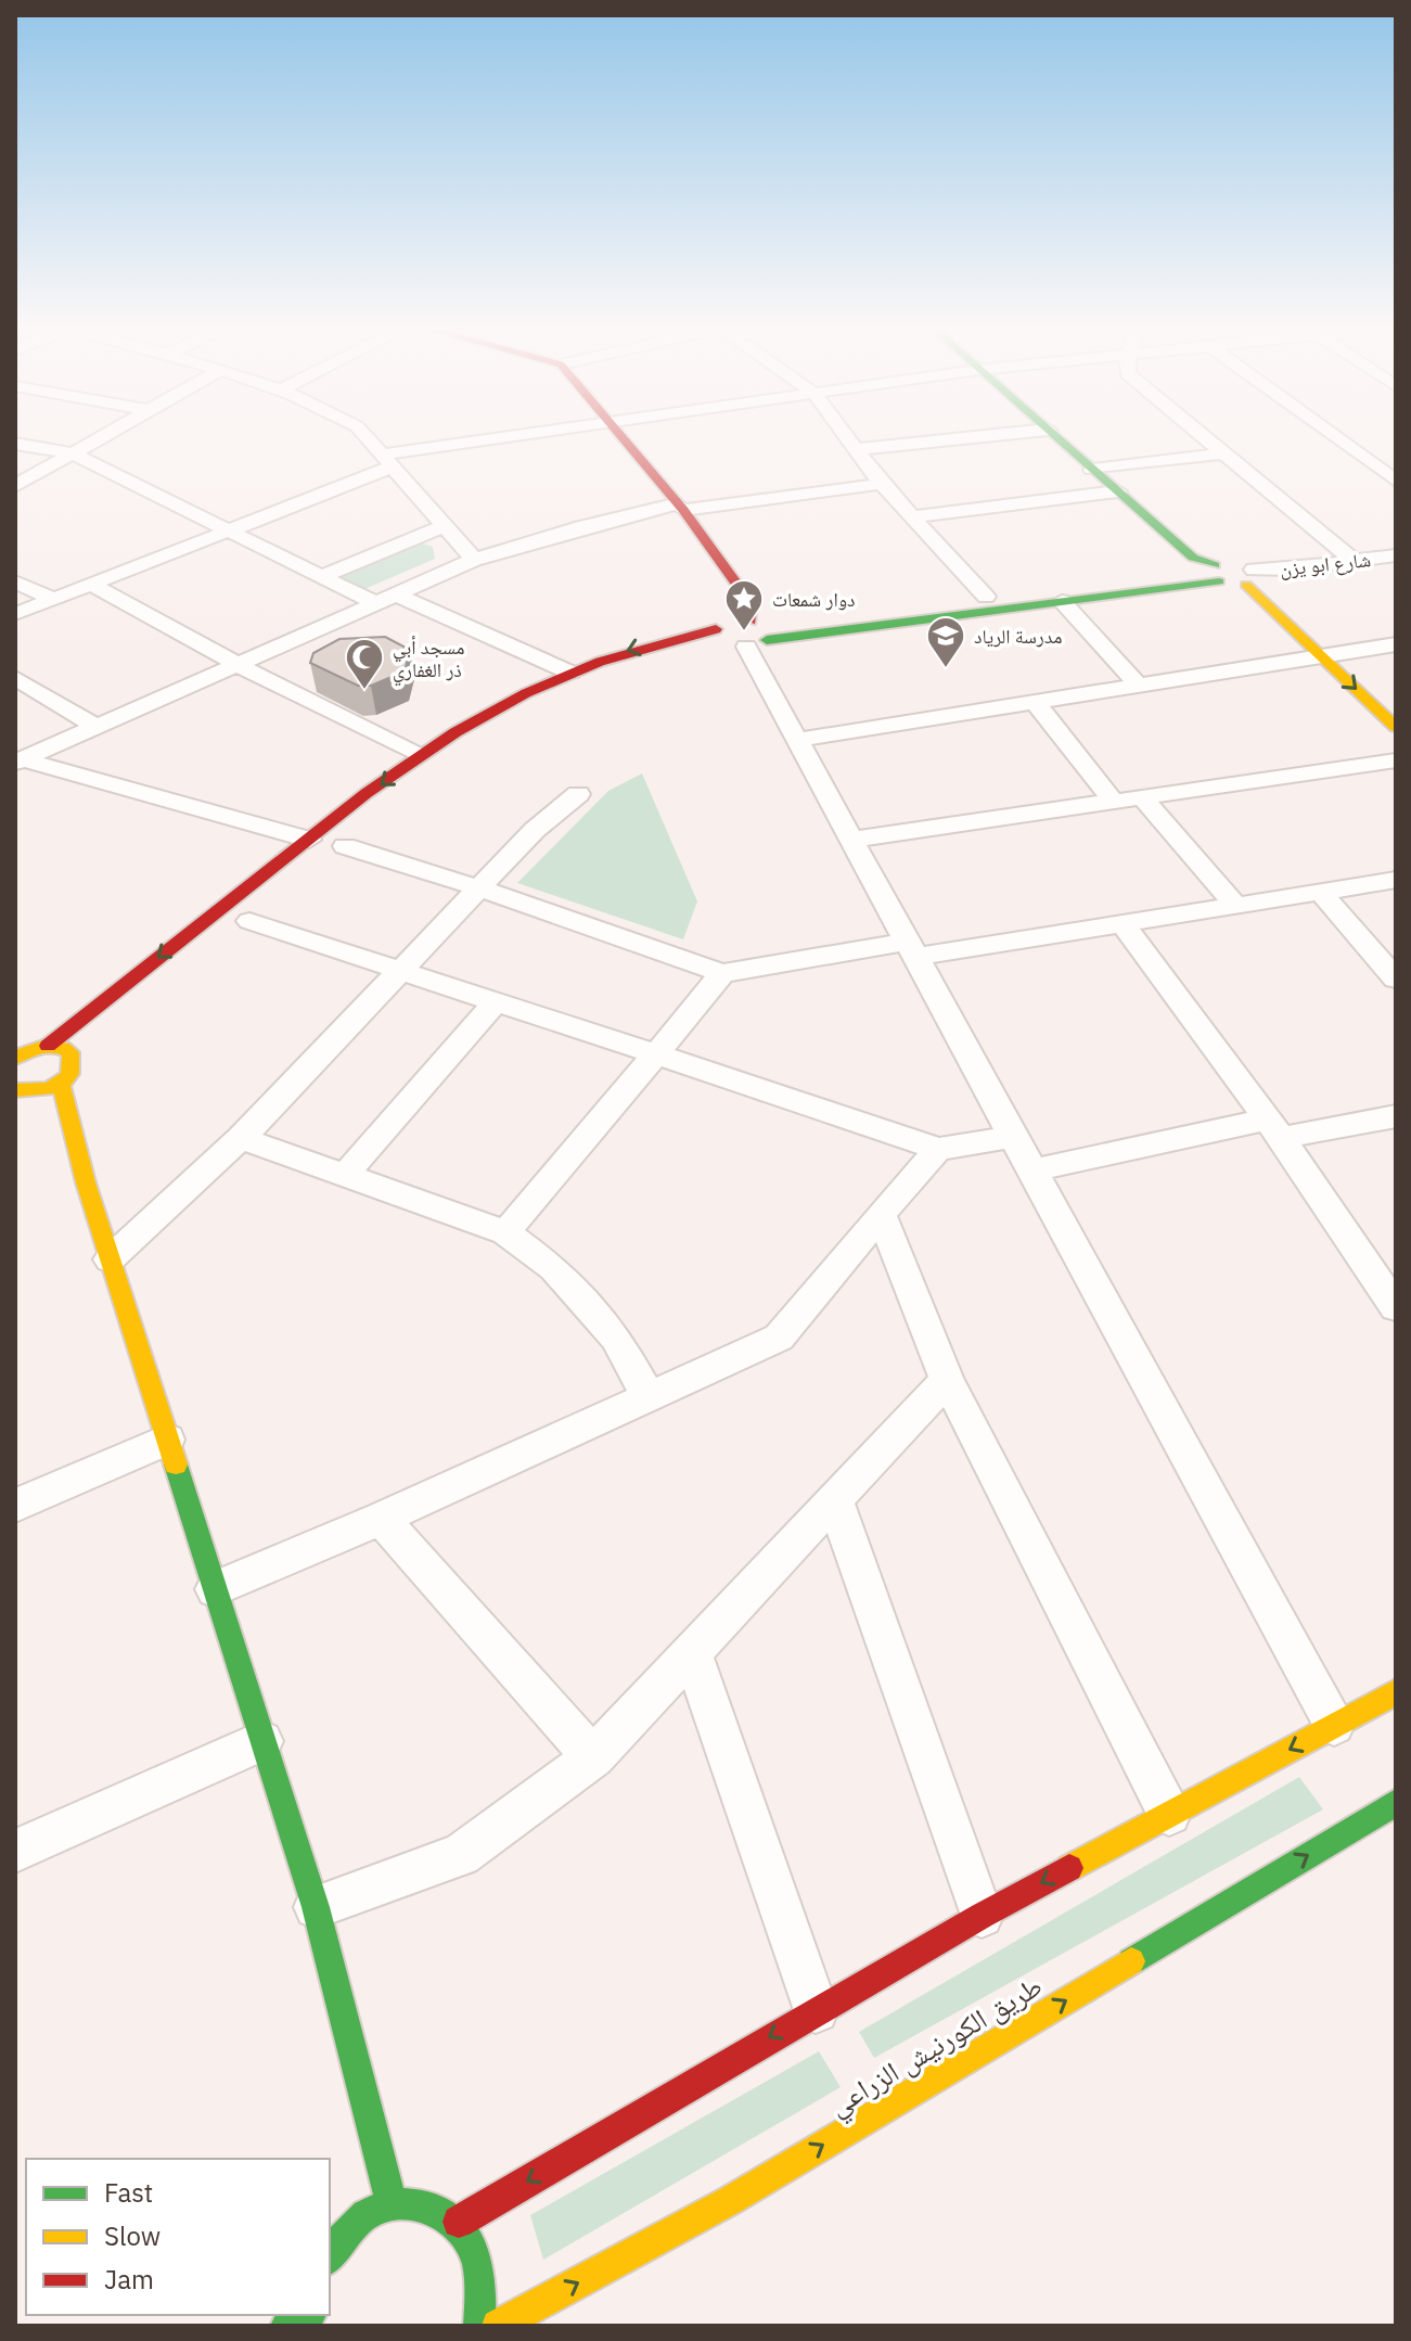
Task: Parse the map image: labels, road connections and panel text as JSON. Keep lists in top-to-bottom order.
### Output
{
  "streets": {
    "street": ["شارع ابو يزن", "طريق الكورنيش الزراعي"]
  },
  "places": {
    "place": ["دوار شمعات"],
    "school or university": ["مدرسة الرياد"],
    "mosque": ["مسجد أبي ذر الغفاري"]
  },
  "legend": ["Fast", "Slow", "Jam"]
}
